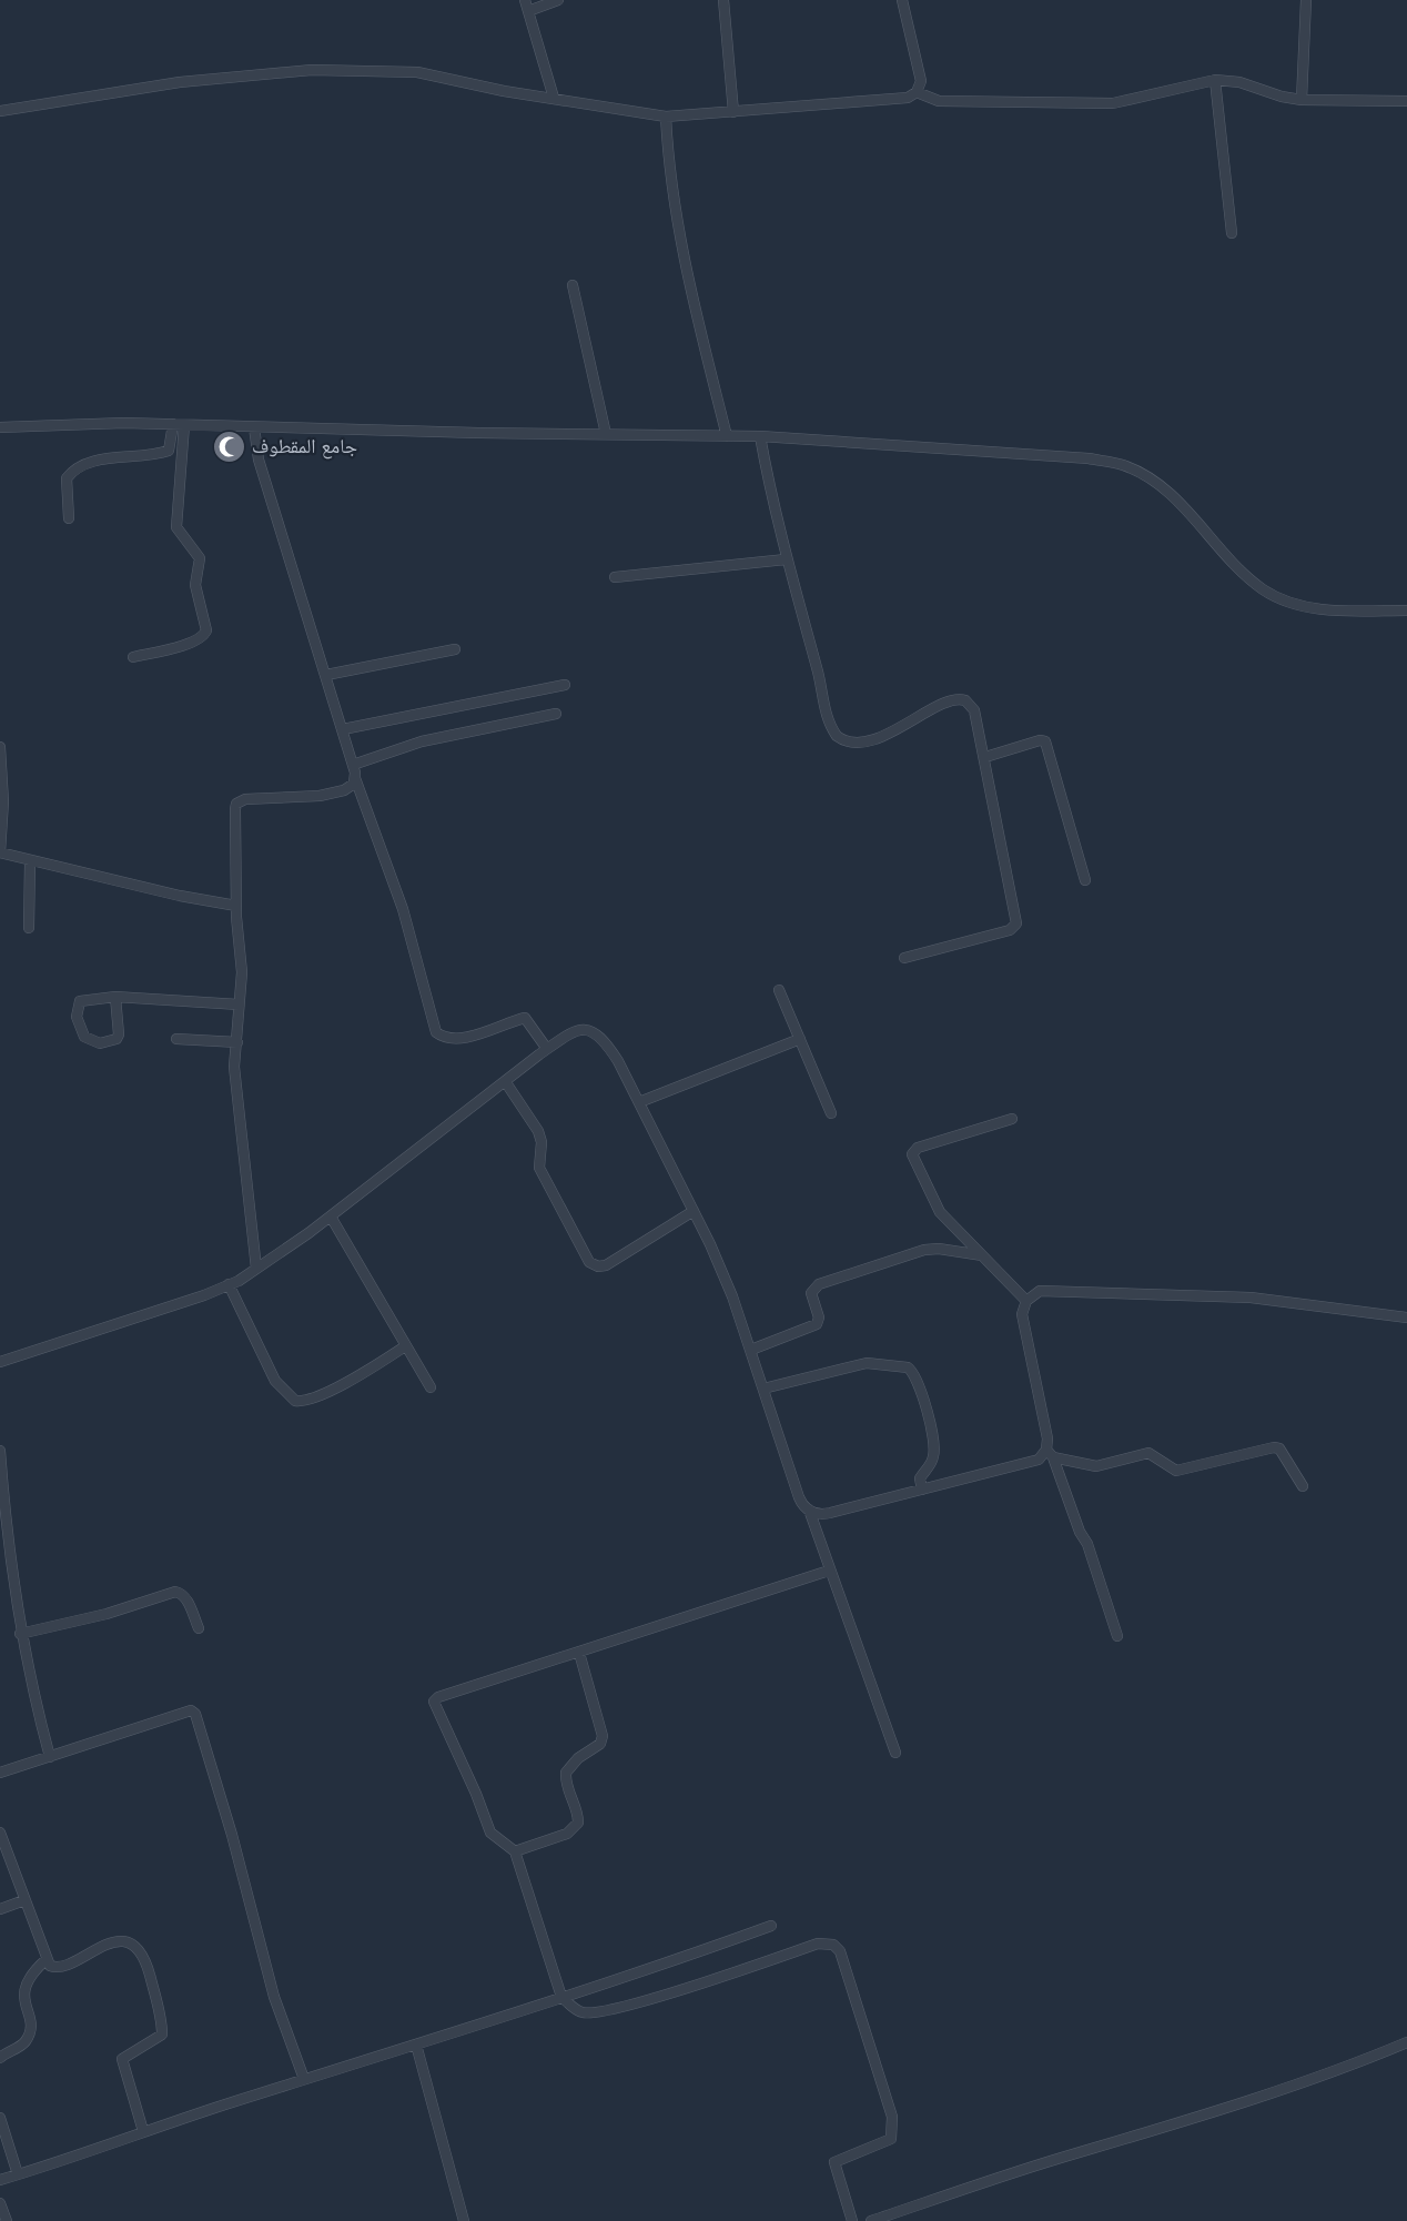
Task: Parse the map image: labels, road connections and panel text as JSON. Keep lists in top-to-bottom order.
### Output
{
  "places": {
    "mosque": ["جامع المقطوف"]
  }
}
